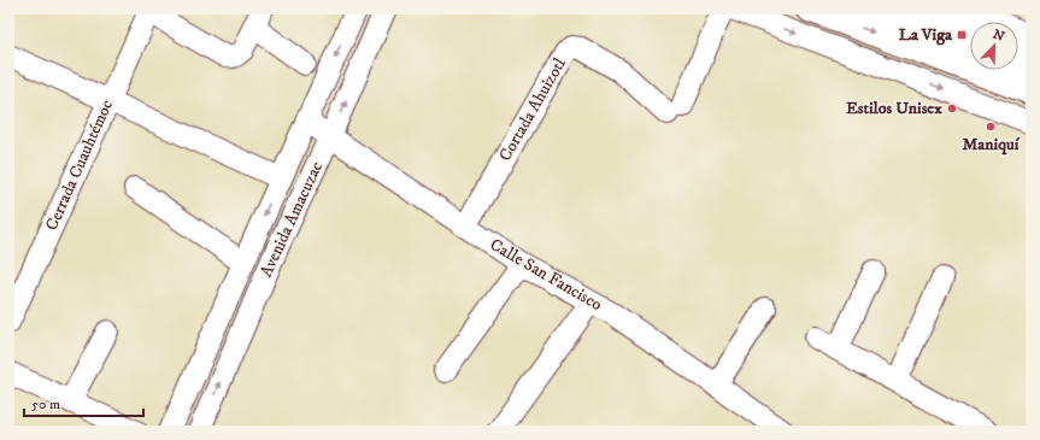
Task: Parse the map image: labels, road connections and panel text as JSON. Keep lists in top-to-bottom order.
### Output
{
  "streets": {
    "street": [
      "Cortada Ahuizotl",
      "Cerrada Cuauhtémoc",
      "Avenida Amacuzac",
      "Calle San Fancisco"
    ]
  },
  "crossings": [
    ["Cortada Ahuizotl", "Calle San Fancisco"],
    ["Avenida Amacuzac", "Calle San Fancisco"]
  ],
  "places": {
    "transit": ["La Viga"],
    "other": ["Estilos Unisex", "Maniquí"]
  },
  "scale_bar": "50 m",
  "north": "top right"
}
